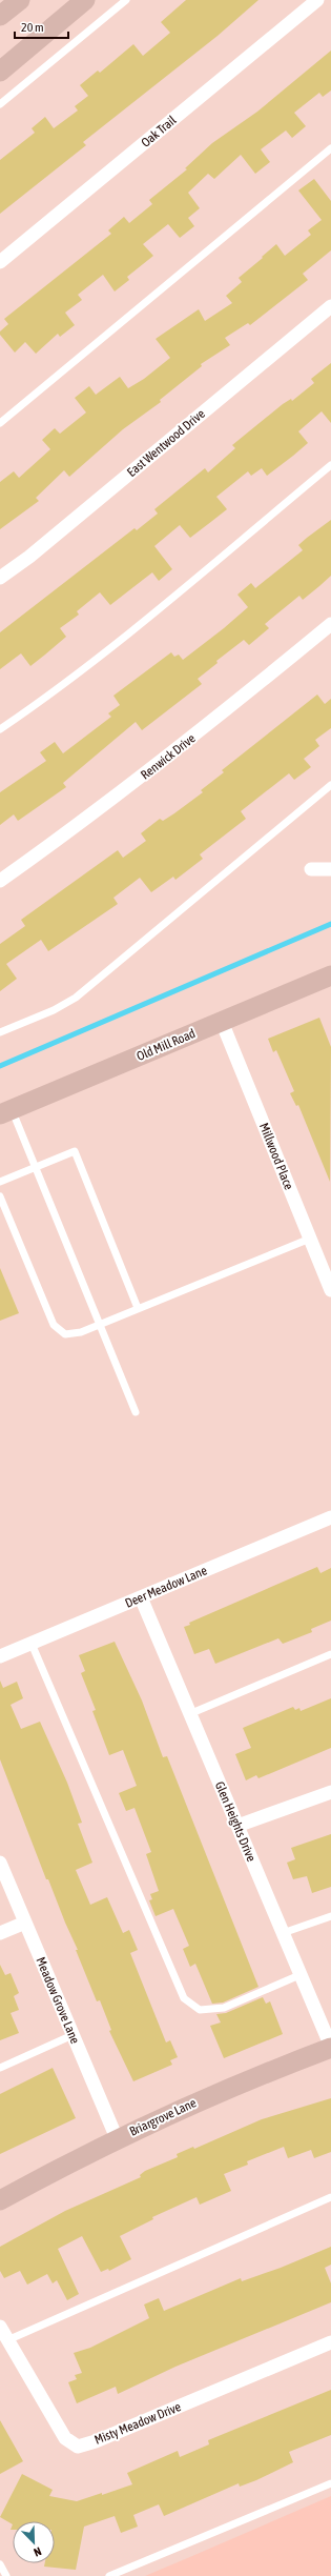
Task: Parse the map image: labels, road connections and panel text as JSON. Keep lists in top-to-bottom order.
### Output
{
  "streets": {
    "street": [
      "Oak Trail",
      "East Wentwood Drive",
      "Renwick Drive",
      "Old Mill Road",
      "Millwood Place",
      "Deer Meadow Lane",
      "Glen Heights Drive",
      "Meadow Grove Lane",
      "Briargrove Lane",
      "Misty Meadow Drive"
    ]
  },
  "crossings": [
    ["Old Mill Road", "Millwood Place"],
    ["Deer Meadow Lane", "Glen Heights Drive"],
    ["Glen Heights Drive", "Briargrove Lane"],
    ["Meadow Grove Lane", "Briargrove Lane"]
  ],
  "scale_bar": "20 m",
  "north": "bottom right"
}
